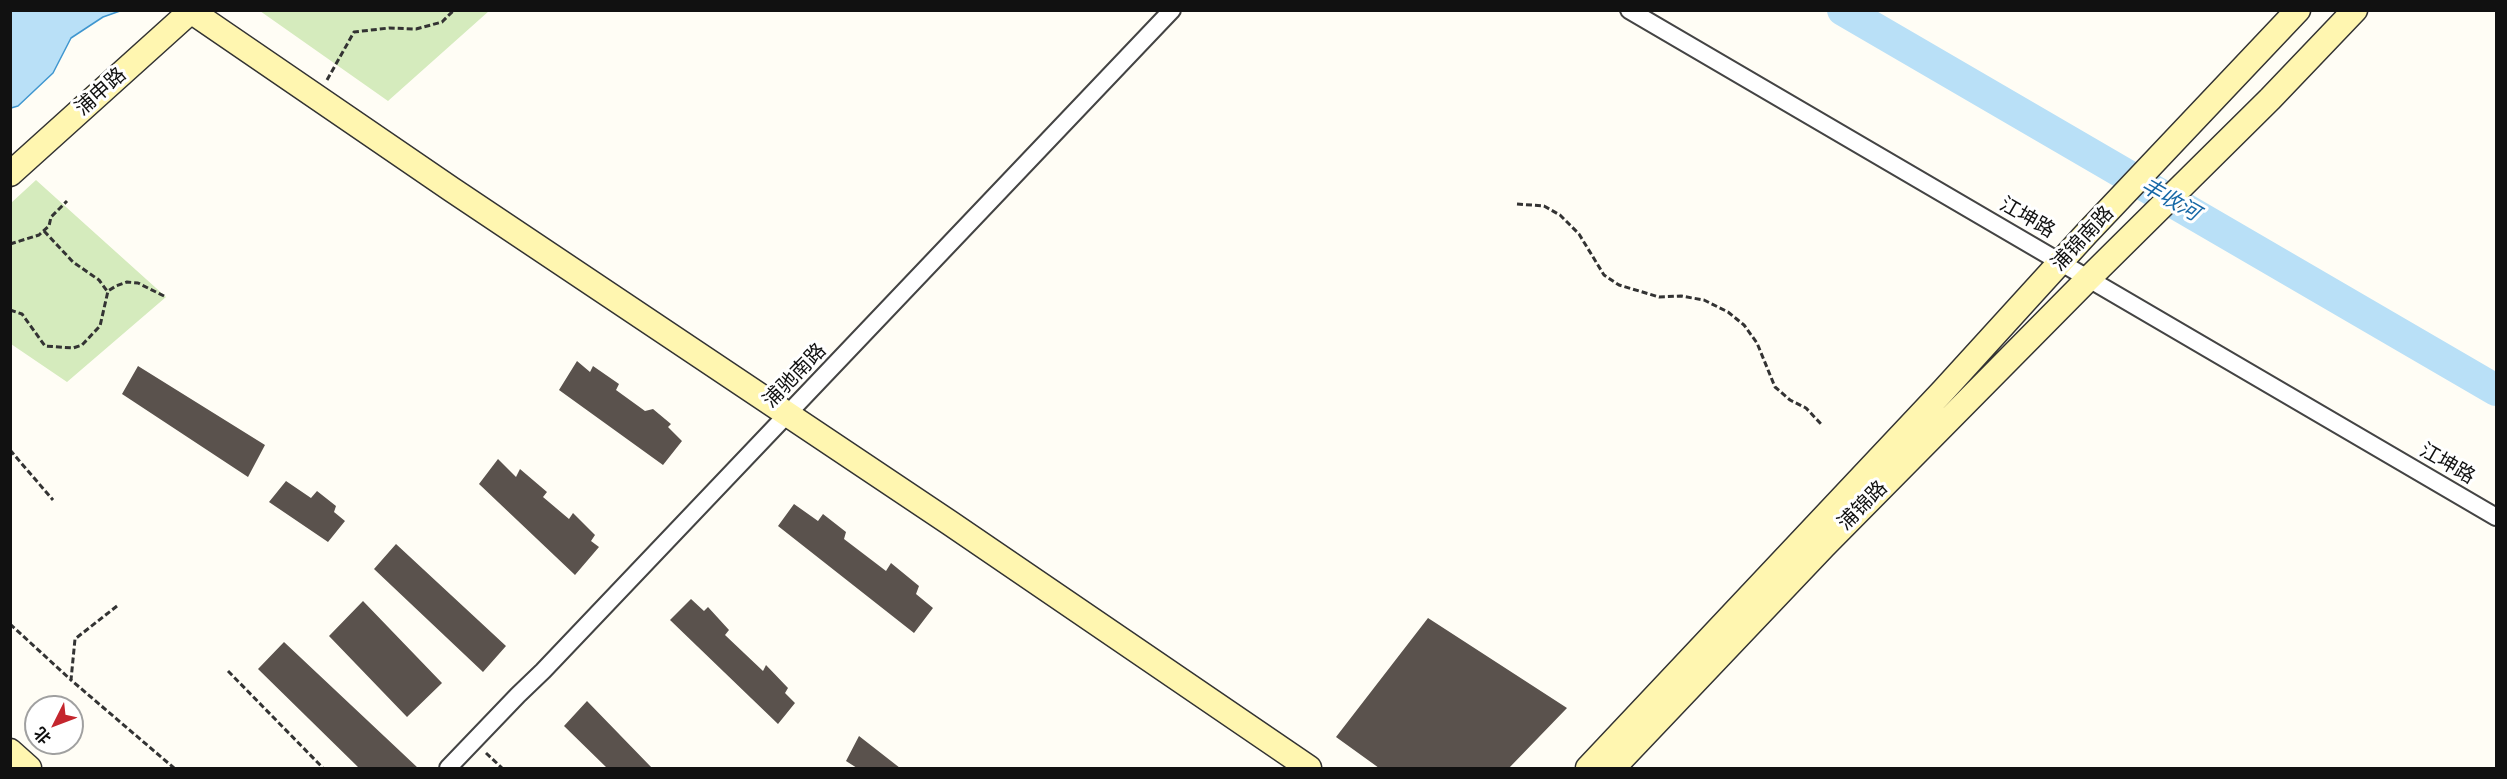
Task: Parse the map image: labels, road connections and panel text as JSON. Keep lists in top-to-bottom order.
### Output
{
  "streets": {
    "main road": ["浦申路", "浦锦南路", "浦锦路"],
    "street": ["江坤路", "浦驰南路"]
  },
  "crossings": [
    ["江坤路", "浦锦南路"],
    ["江坤路", "浦锦路"],
    ["浦锦南路", "浦锦路"]
  ],
  "water": ["丰收河"],
  "north": "bottom left"
}
